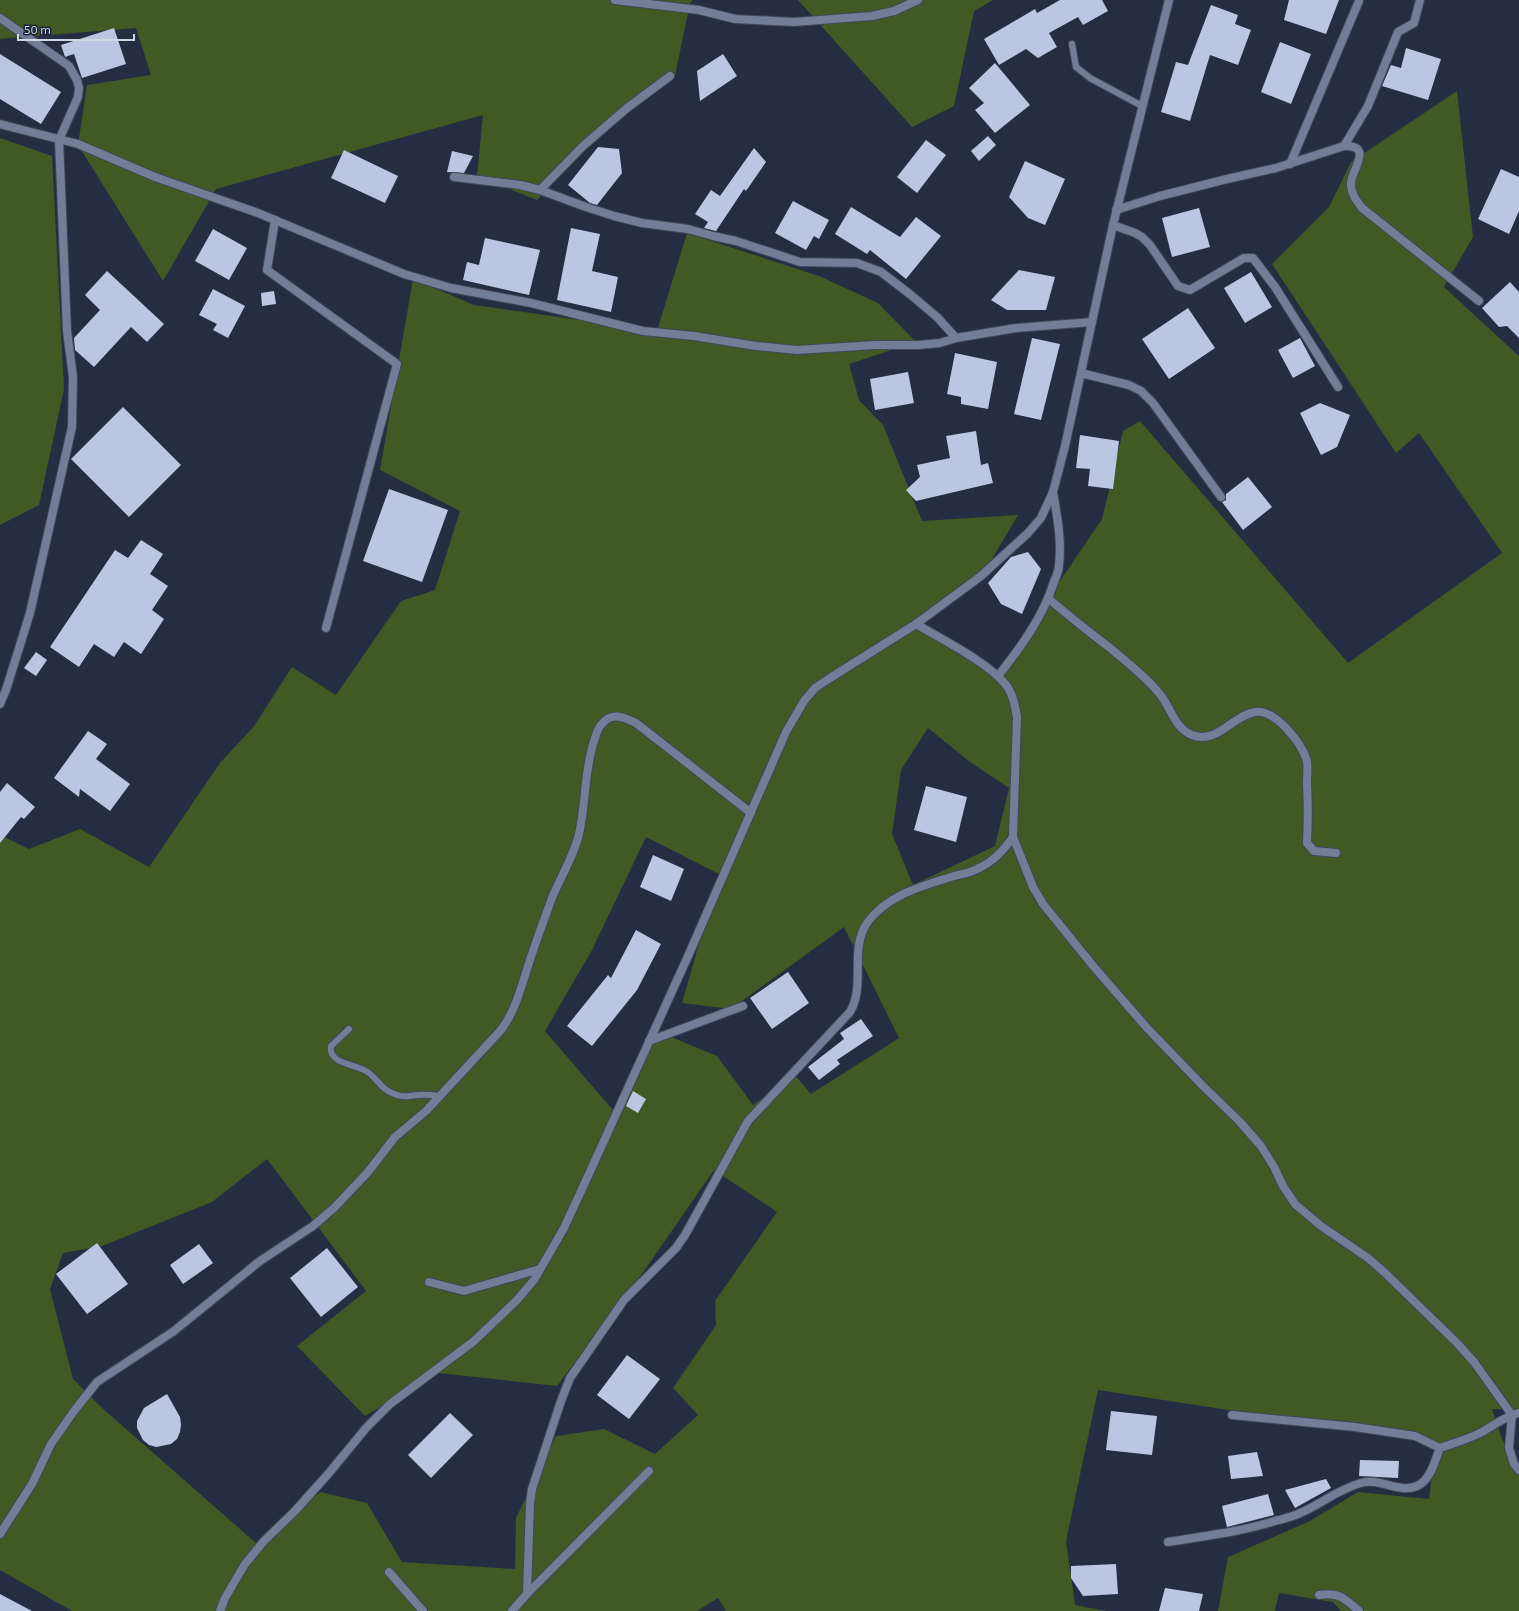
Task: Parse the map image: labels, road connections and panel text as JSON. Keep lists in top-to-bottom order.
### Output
{
  "scale_bar": "50 m"
}
